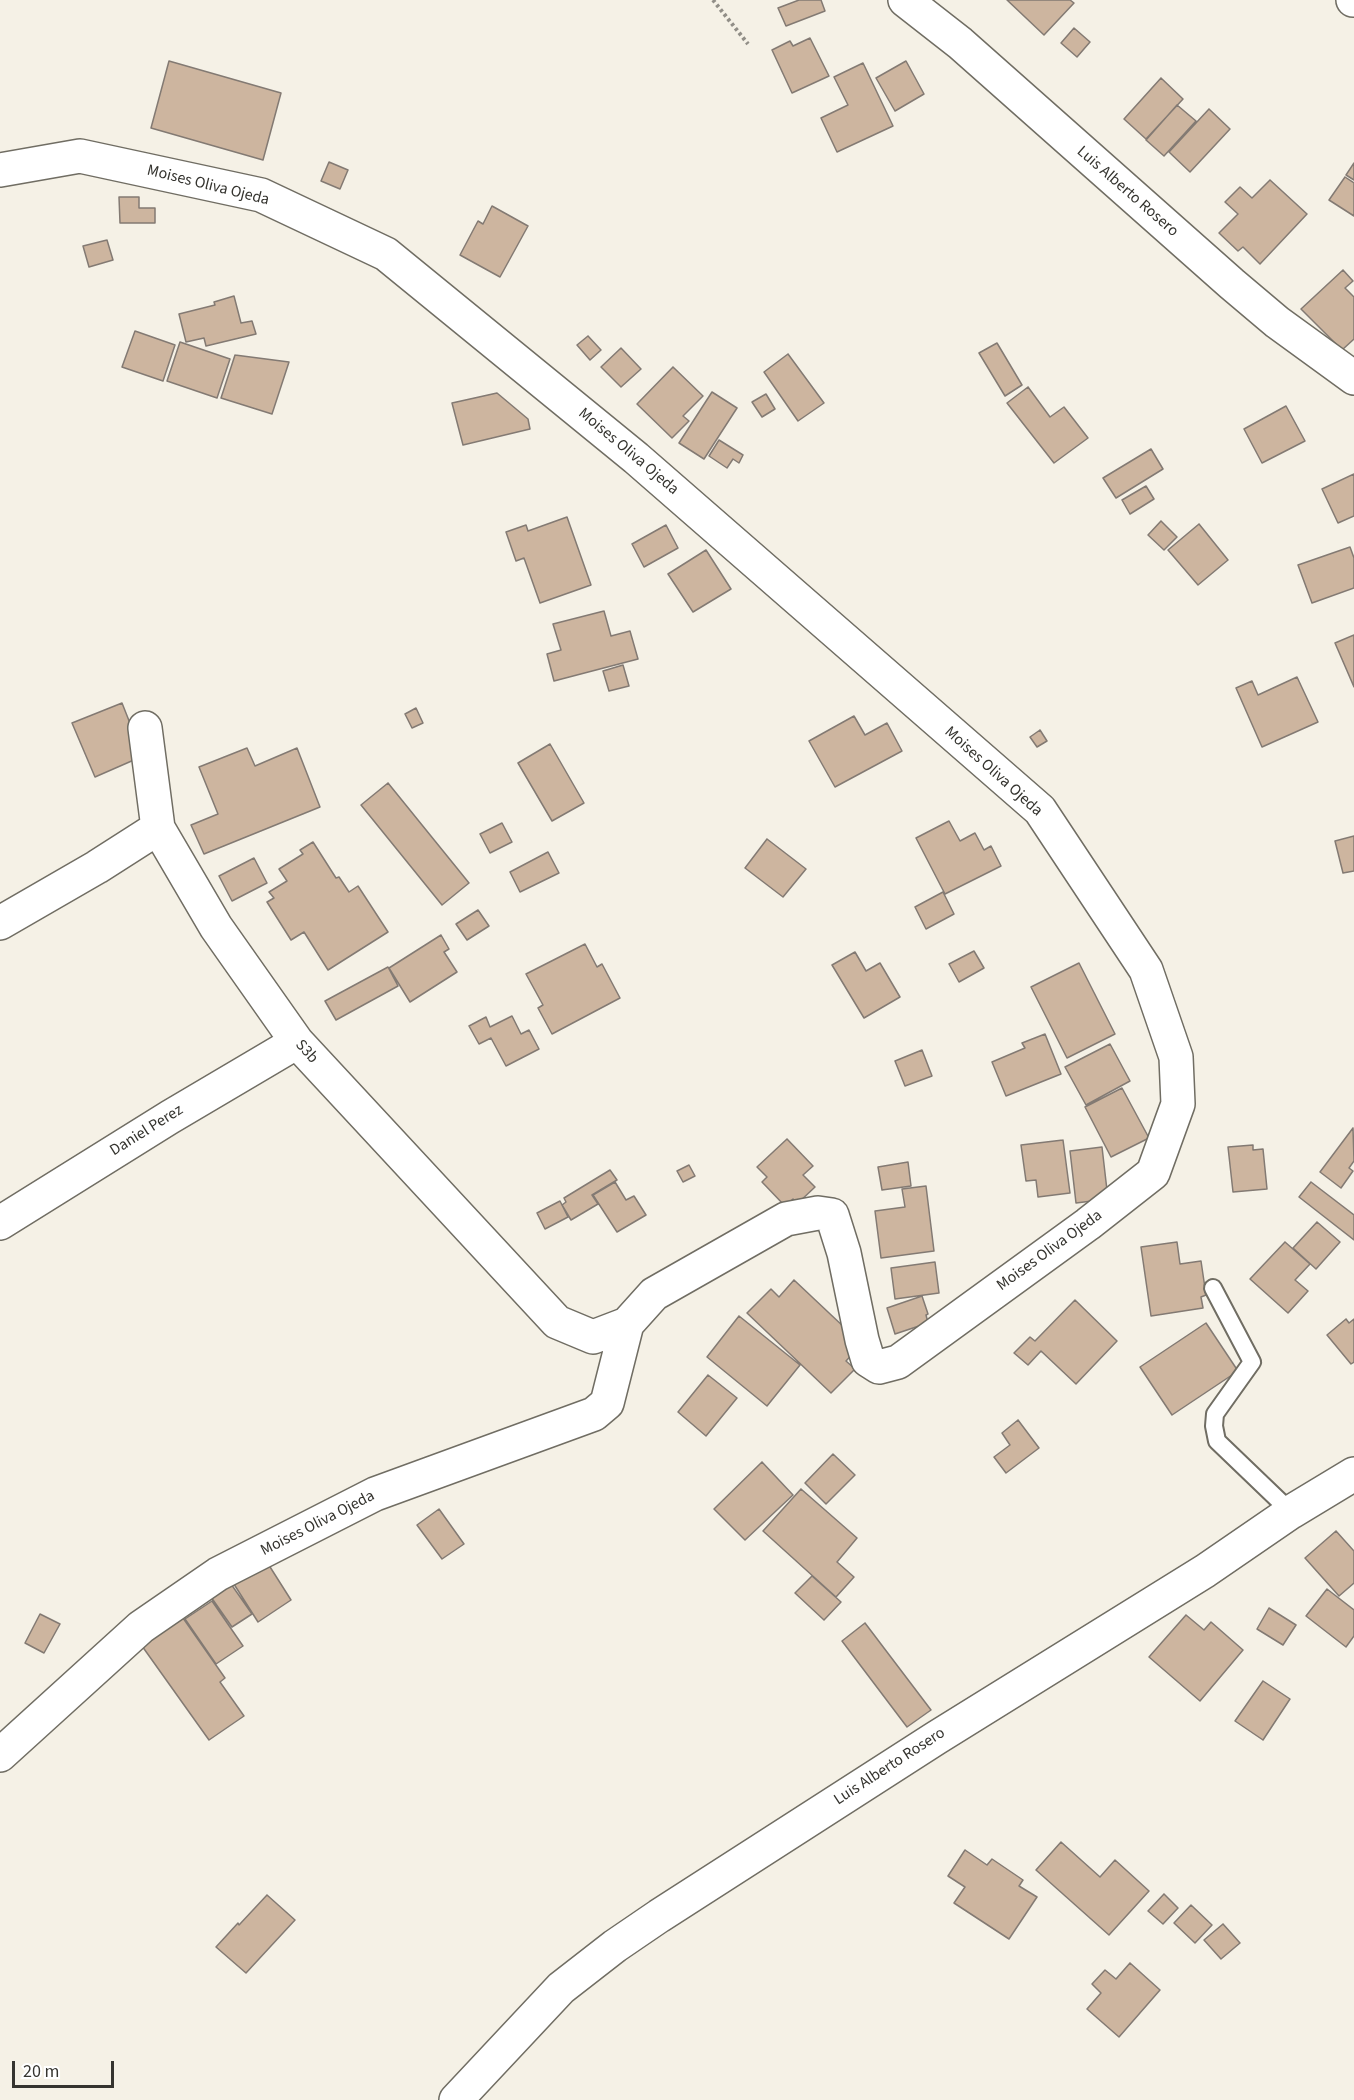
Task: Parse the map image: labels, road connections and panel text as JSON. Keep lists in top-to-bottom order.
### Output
{
  "streets": {
    "street": [
      "Moises Oliva Ojeda",
      "Luis Alberto Rosero",
      "S3b",
      "Daniel Perez"
    ]
  },
  "crossings": [
    ["Moises Oliva Ojeda", "S3b"],
    ["S3b", "Daniel Perez"]
  ],
  "scale_bar": "20 m"
}
